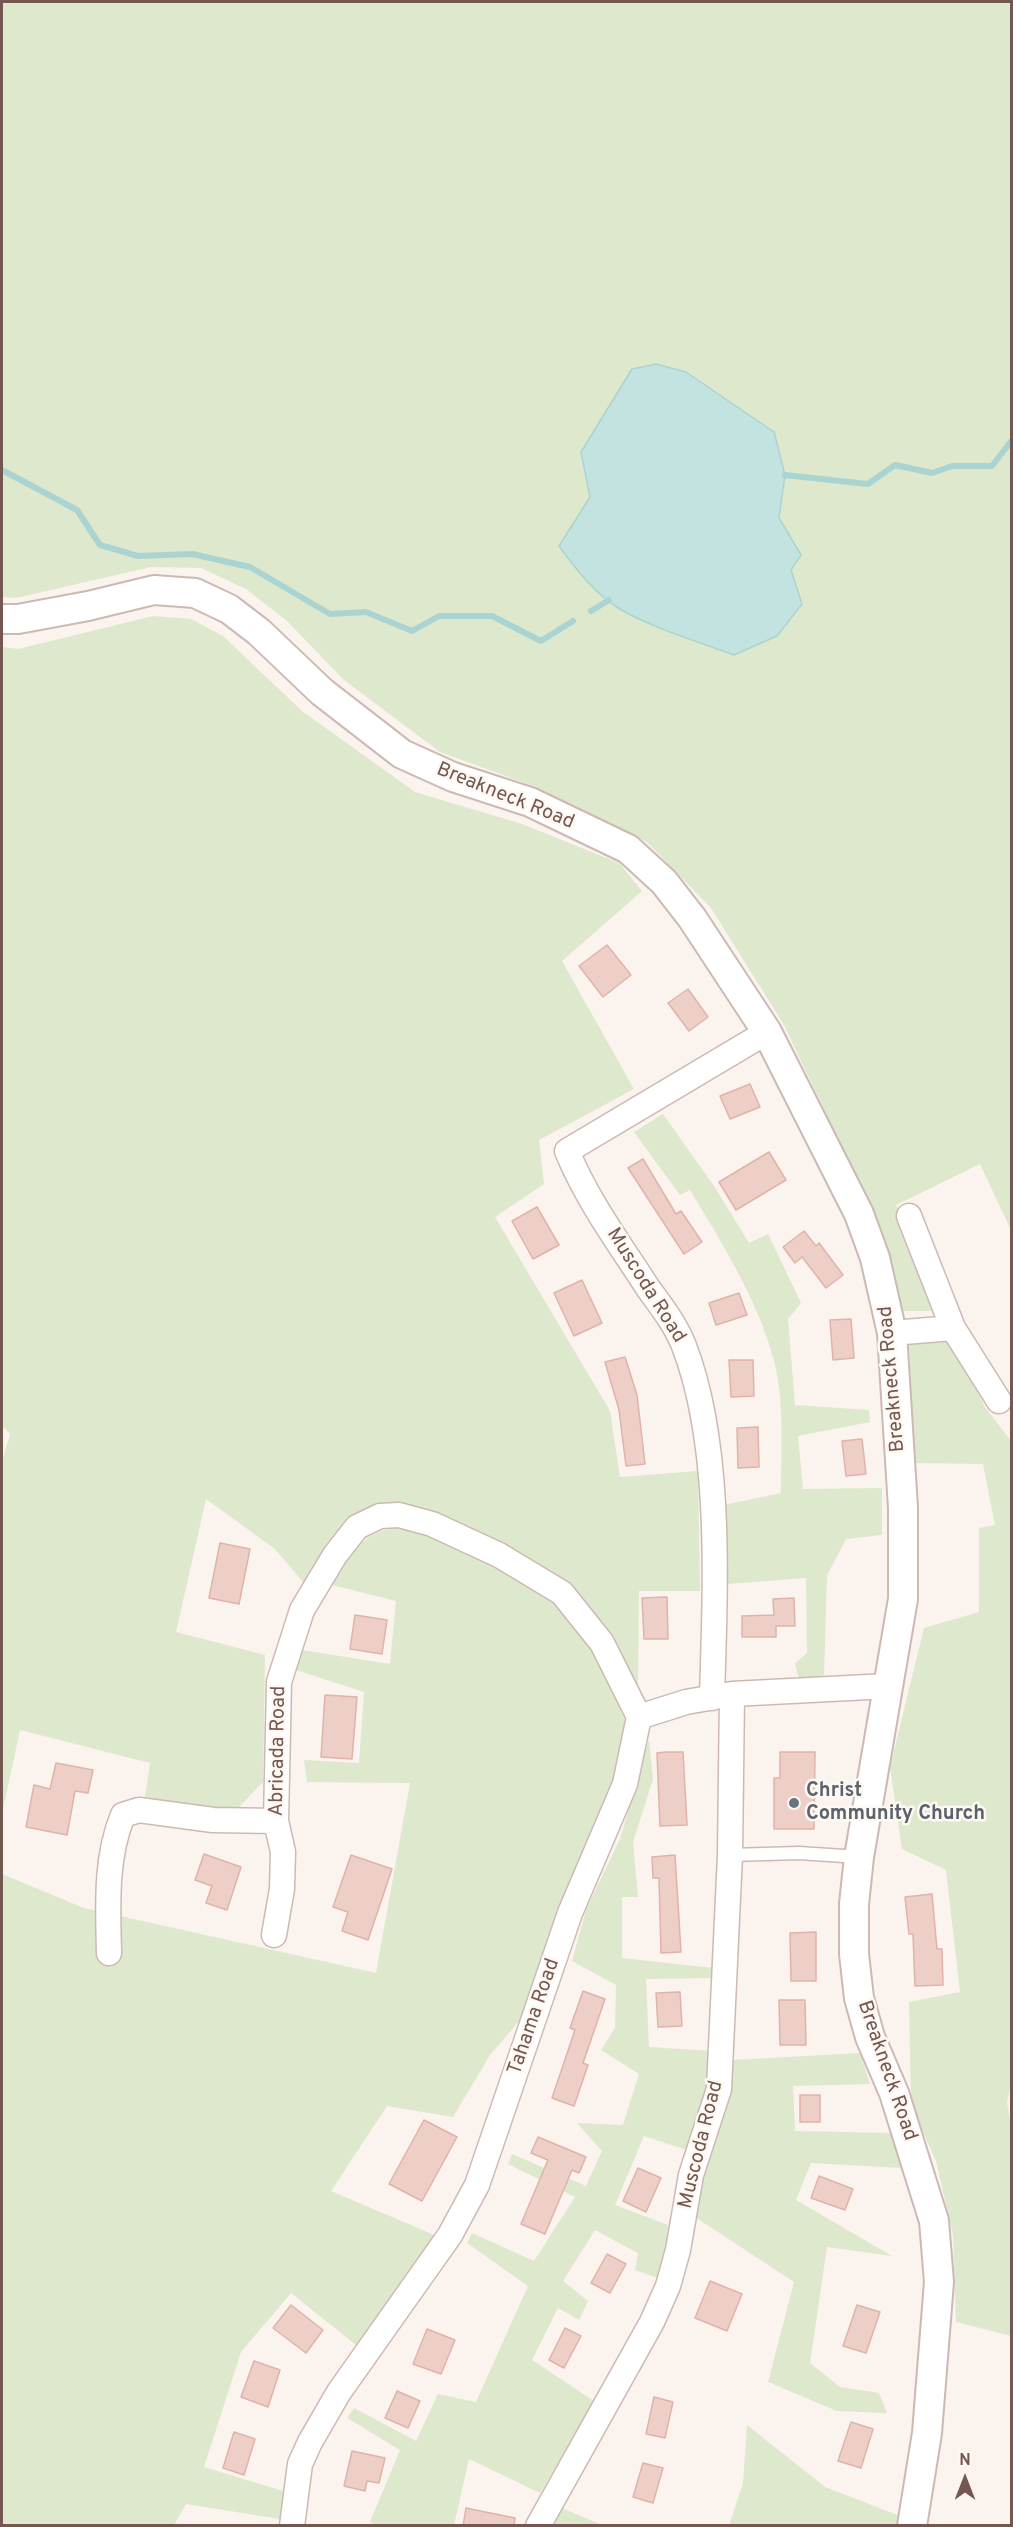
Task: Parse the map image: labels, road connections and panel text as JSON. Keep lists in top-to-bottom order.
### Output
{
  "streets": {
    "street": [
      "Breakneck Road",
      "Muscoda Road",
      "Abricada Road",
      "Tahama Road"
    ]
  },
  "crossings": [
    ["Breakneck Road", "Muscoda Road"],
    ["Abricada Road", "Tahama Road"]
  ],
  "places": ["Christ Community Church"],
  "north": "top"
}
